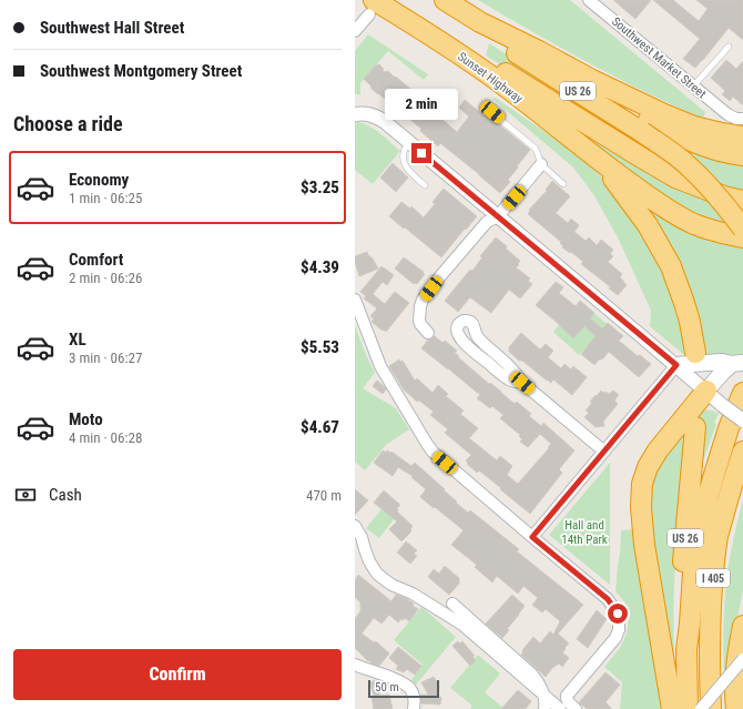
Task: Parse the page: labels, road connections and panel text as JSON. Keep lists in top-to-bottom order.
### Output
{
  "streets": {
    "highway": ["Sunset Highway", "US 26", "I 405"],
    "street": ["Southwest Market Street"]
  },
  "crossings": [
    ["US 26", "I 405"]
  ],
  "parks": ["Hall and 14th Park"],
  "scale_bar": "50 m",
  "page": {
    "banner": ["Southwest Hall Street", "Southwest Montgomery Street"],
    "bubble": "2 min",
    "heading": "Choose a ride",
    "list": [
      {
        "name": "Economy",
        "note": "1 min · 06:25",
        "value": "$3.25"
      },
      {
        "name": "Comfort",
        "note": "2 min · 06:26",
        "value": "$4.39"
      },
      {
        "name": "XL",
        "note": "3 min · 06:27",
        "value": "$5.53"
      },
      {
        "name": "Moto",
        "note": "4 min · 06:28",
        "value": "$4.67"
      }
    ],
    "pay": ["Cash", "470 m"],
    "buttons": "Confirm",
    "scale": "50 m"
  }
}
